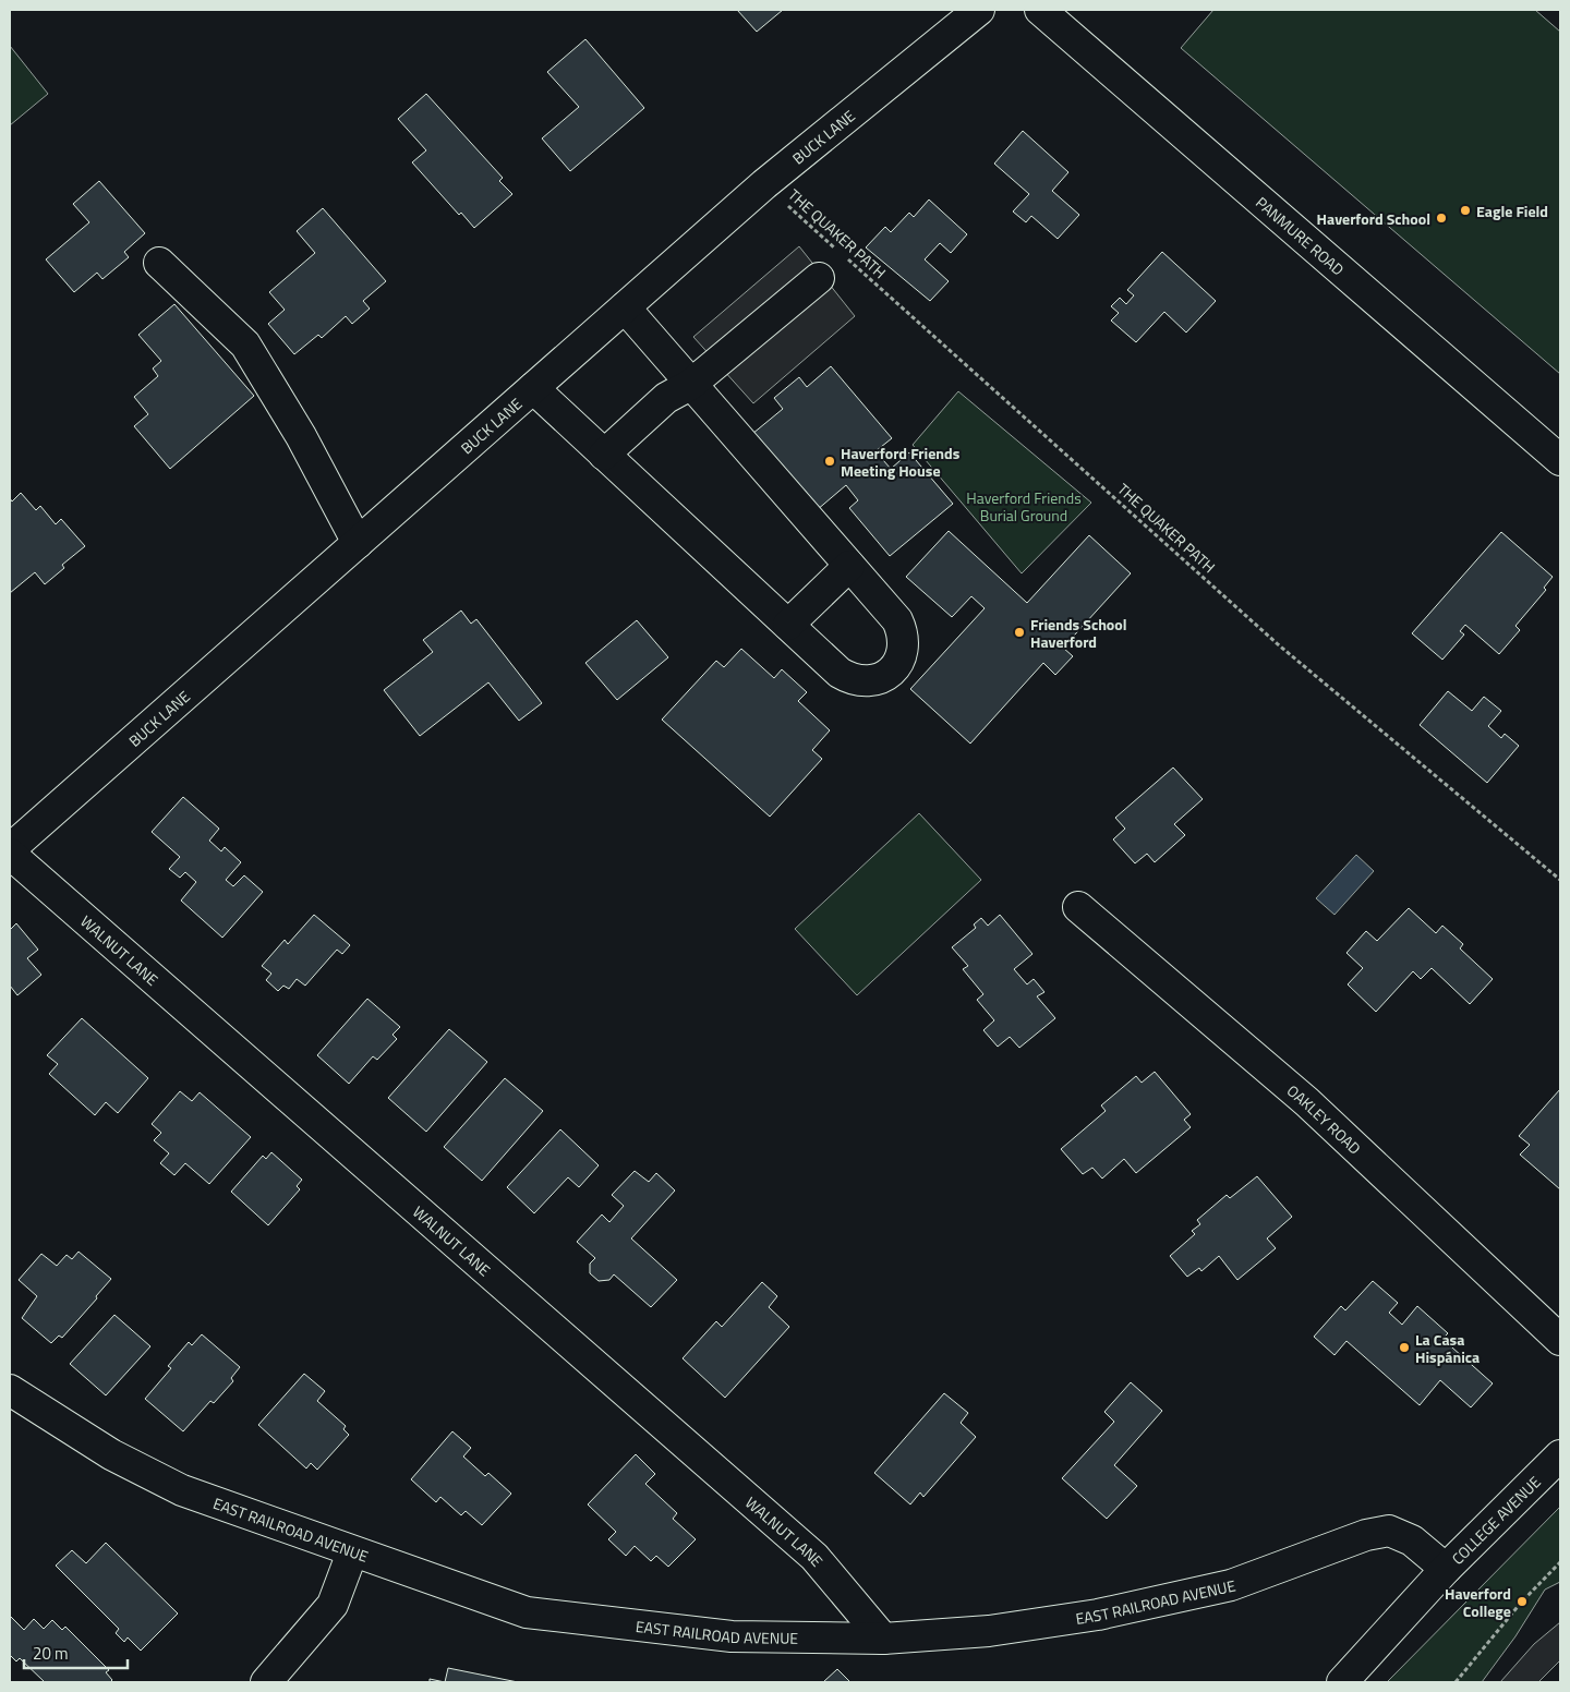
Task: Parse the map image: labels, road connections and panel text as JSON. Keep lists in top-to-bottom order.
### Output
{
  "streets": {
    "street": [
      "BUCK LANE",
      "PANMURE ROAD",
      "WALNUT LANE",
      "OAKLEY ROAD",
      "COLLEGE AVENUE",
      "EAST RAILROAD AVENUE"
    ],
    "path": ["THE QUAKER PATH"]
  },
  "crossings": [
    ["BUCK LANE", "THE QUAKER PATH"],
    ["BUCK LANE", "WALNUT LANE"],
    ["WALNUT LANE", "EAST RAILROAD AVENUE"],
    ["COLLEGE AVENUE", "EAST RAILROAD AVENUE"]
  ],
  "parks": ["Haverford Friends Burial Ground"],
  "places": [
    "Eagle Field",
    "Haverford School",
    "Haverford Friends Meeting House",
    "Friends School Haverford",
    "La Casa Hispánica",
    "Haverford College"
  ],
  "scale_bar": "20 m"
}
